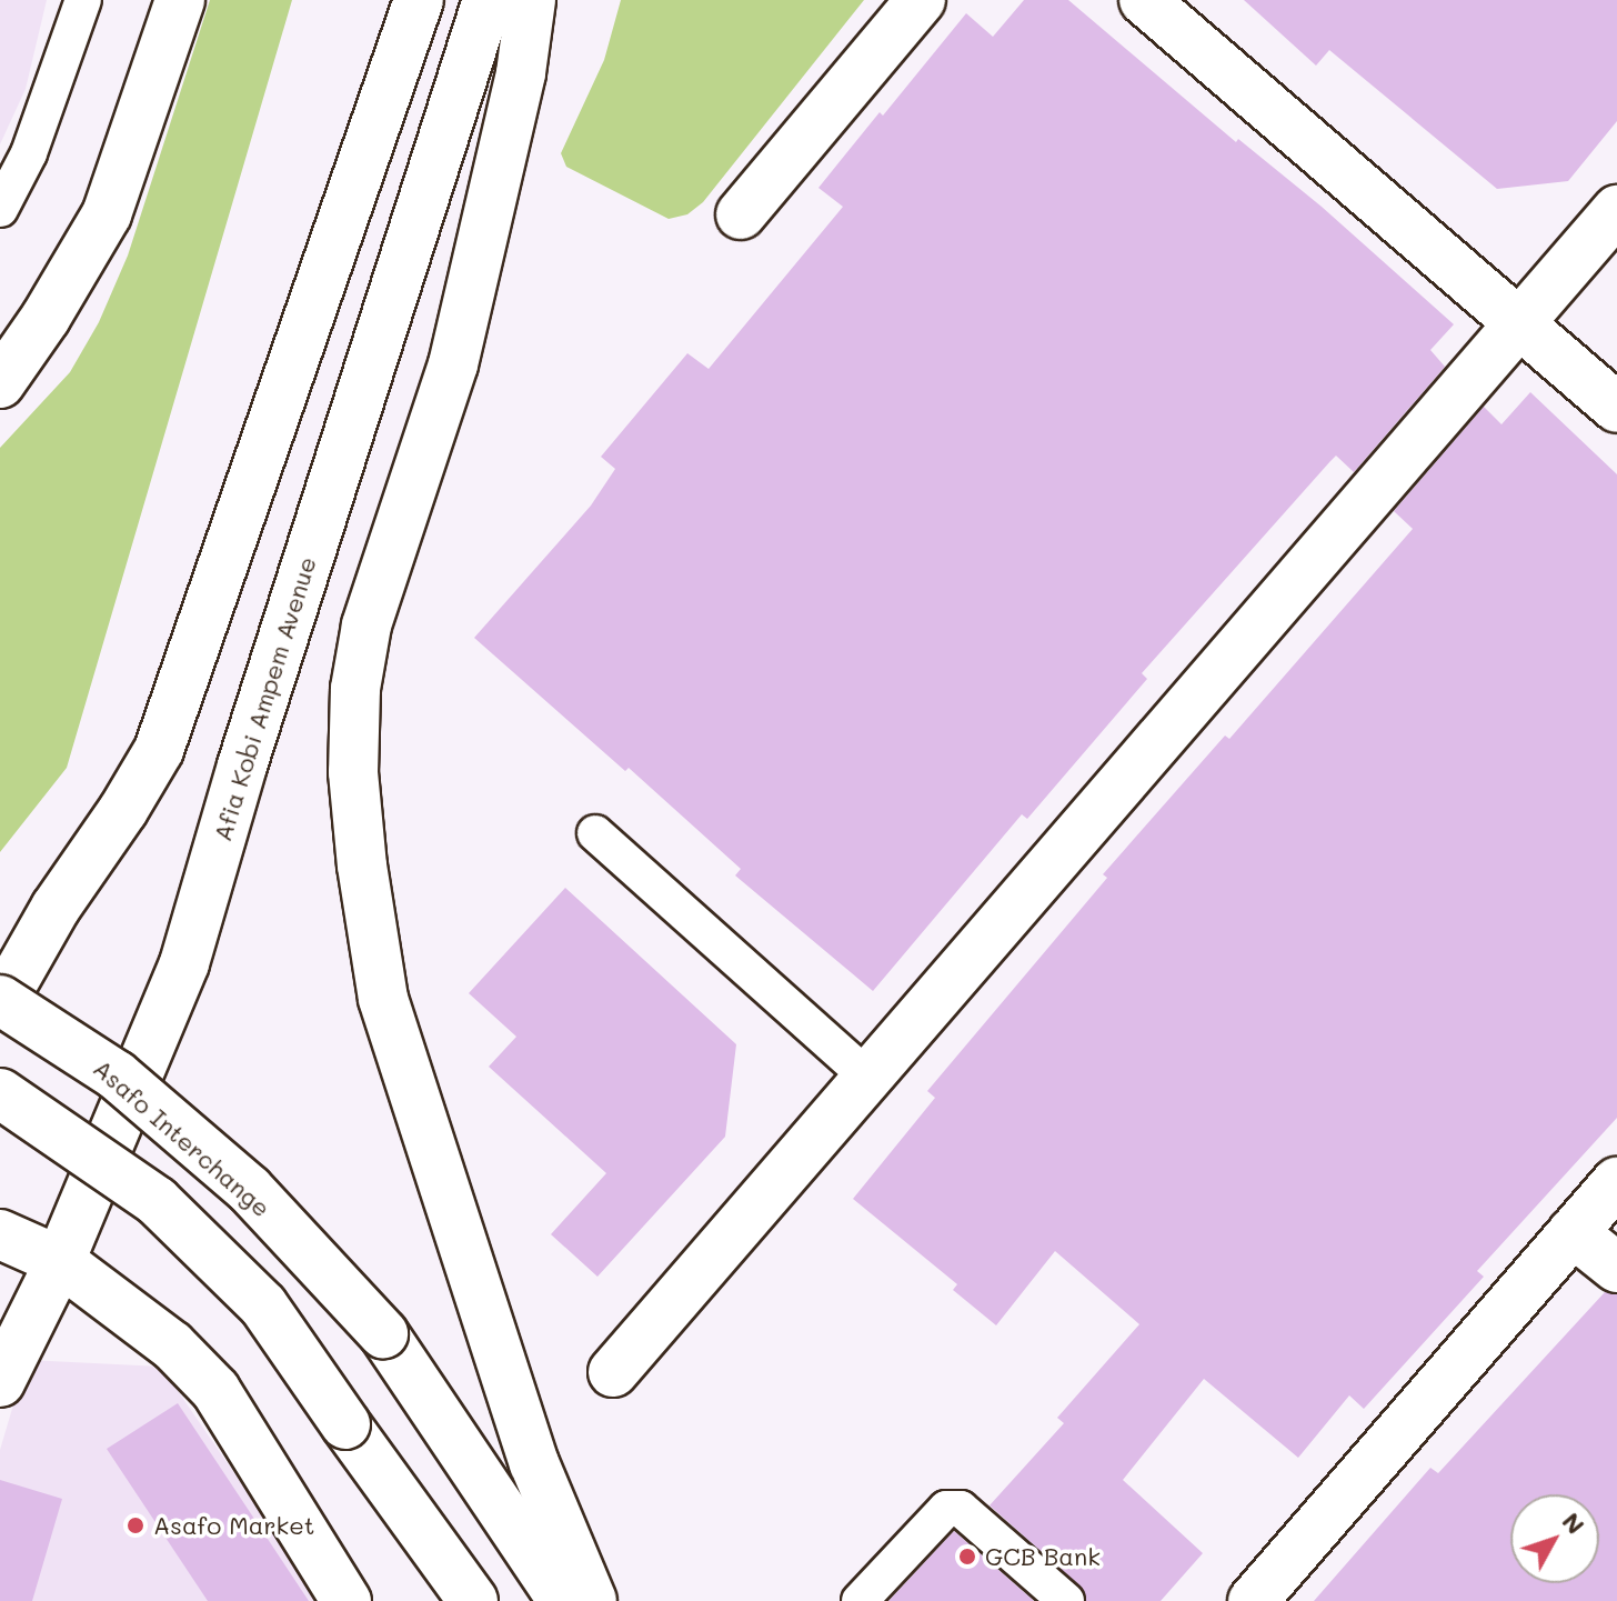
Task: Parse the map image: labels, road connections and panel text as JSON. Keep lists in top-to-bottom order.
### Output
{
  "streets": {
    "main road": ["Afia Kobi Ampem Avenue", "Asafo Interchange"]
  },
  "places": ["Asafo Market", "GCB Bank"],
  "north": "top right"
}
